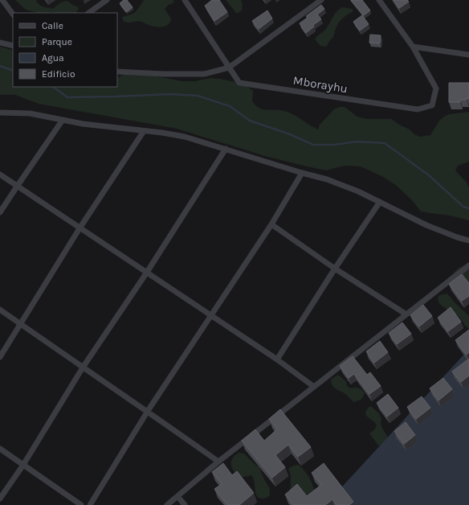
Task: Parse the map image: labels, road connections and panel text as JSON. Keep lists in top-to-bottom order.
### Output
{
  "streets": {
    "street": ["Mborayhu"]
  },
  "legend": [
    "Calle",
    "Parque",
    "Agua",
    "Edificio"
  ]
}
